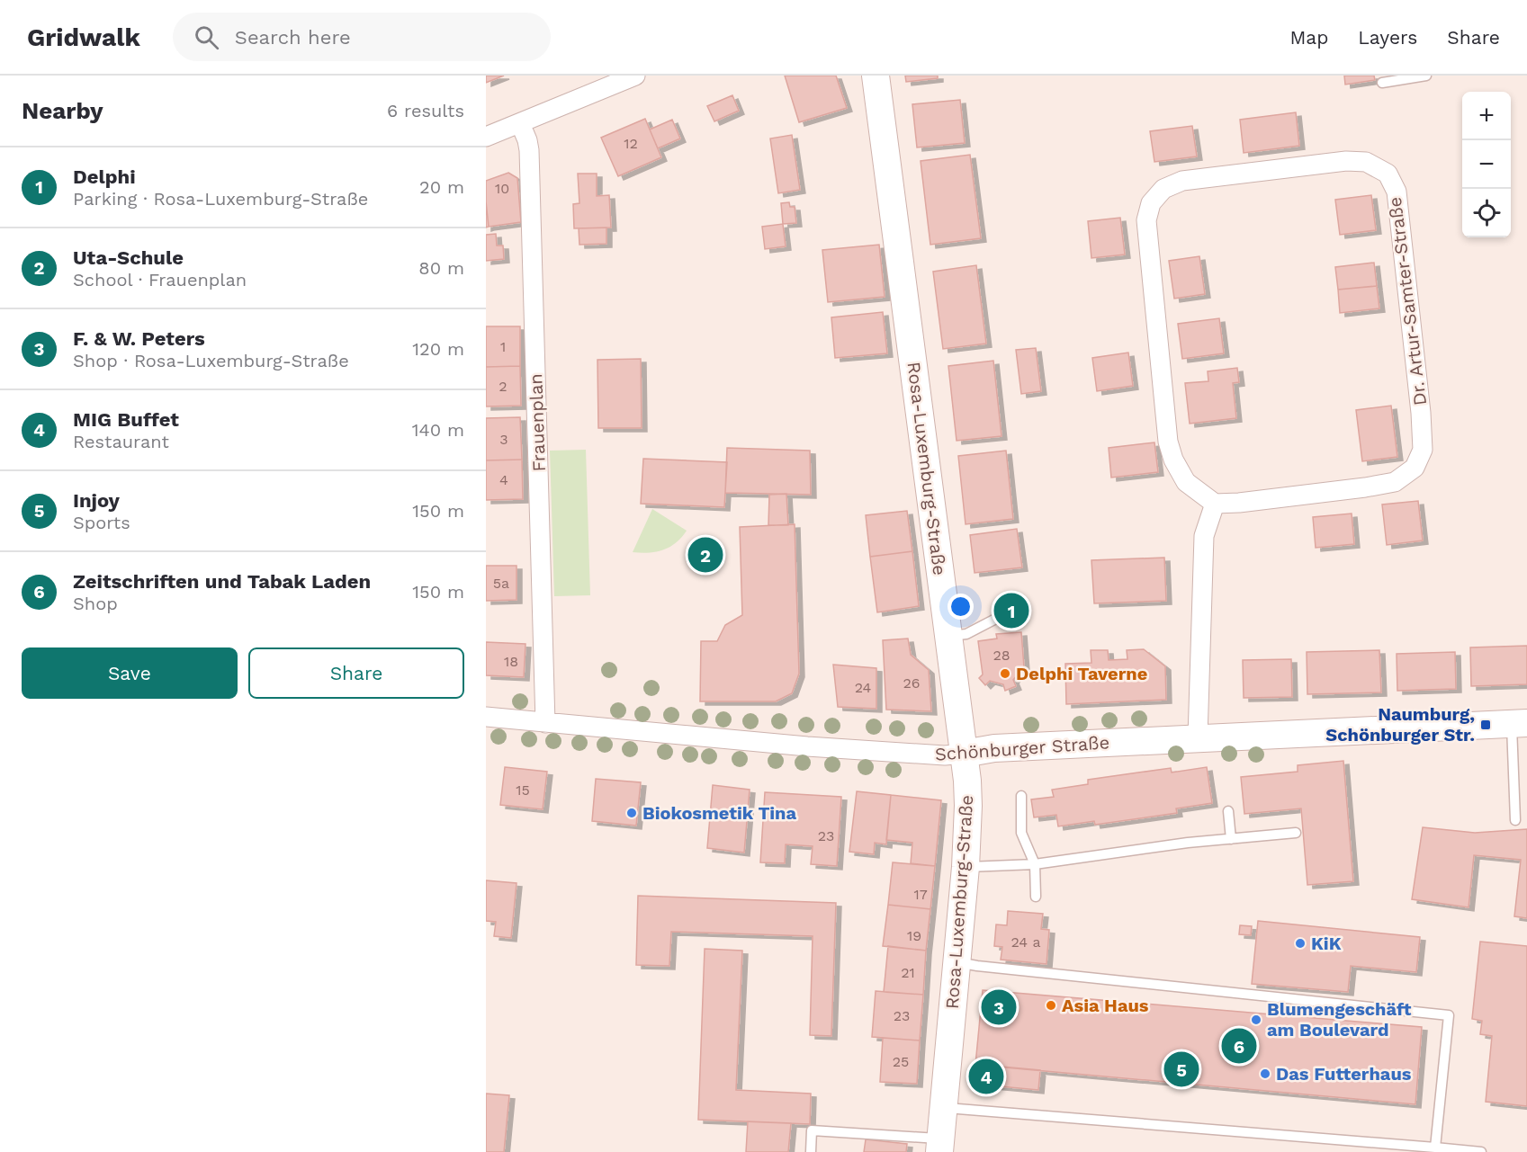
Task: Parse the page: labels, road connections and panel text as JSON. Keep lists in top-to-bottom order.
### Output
{
  "streets": {
    "main road": ["Rosa-Luxemburg-Straße", "Schönburger Straße"],
    "street": ["Dr. Artur-Samter-Straße", "Frauenplan"]
  },
  "crossings": [
    ["Frauenplan", "Schönburger Straße"],
    ["Rosa-Luxemburg-Straße", "Schönburger Straße"]
  ],
  "places": {
    "other": [
      "Delphi Taverne",
      "Biokosmetik Tina",
      "KiK",
      "Asia Haus",
      "Blumengeschäft am Boulevard",
      "Das Futterhaus"
    ],
    "transit": ["Naumburg, Schönburger Str."]
  },
  "house_numbers": [
    "12",
    "10",
    "1",
    "2",
    "3",
    "4",
    "5a",
    "28",
    "18",
    "26",
    "24",
    "15",
    "23",
    "17",
    "19",
    "24 a",
    "21",
    "23",
    "25"
  ],
  "page": {
    "header": "Gridwalk",
    "search": "Search here",
    "nav": ["Map", "Layers", "Share"],
    "heading": ["Nearby", "6 results"],
    "map_buttons": ["+", "−"],
    "list": [
      {
        "mark": "1",
        "name": "Delphi",
        "note": "Parking · Rosa-Luxemburg-Straße",
        "value": "20 m"
      },
      {
        "mark": "2",
        "name": "Uta-Schule",
        "note": "School · Frauenplan",
        "value": "80 m"
      },
      {
        "mark": "3",
        "name": "F. & W. Peters",
        "note": "Shop · Rosa-Luxemburg-Straße",
        "value": "120 m"
      },
      {
        "mark": "4",
        "name": "MIG Buffet",
        "note": "Restaurant",
        "value": "140 m"
      },
      {
        "mark": "5",
        "name": "Injoy",
        "note": "Sports",
        "value": "150 m"
      },
      {
        "mark": "6",
        "name": "Zeitschriften und Tabak Laden",
        "note": "Shop",
        "value": "150 m"
      }
    ],
    "pins": [
      "2",
      "1",
      "3",
      "6",
      "5",
      "4"
    ],
    "buttons": ["Save", "Share"]
  }
}
